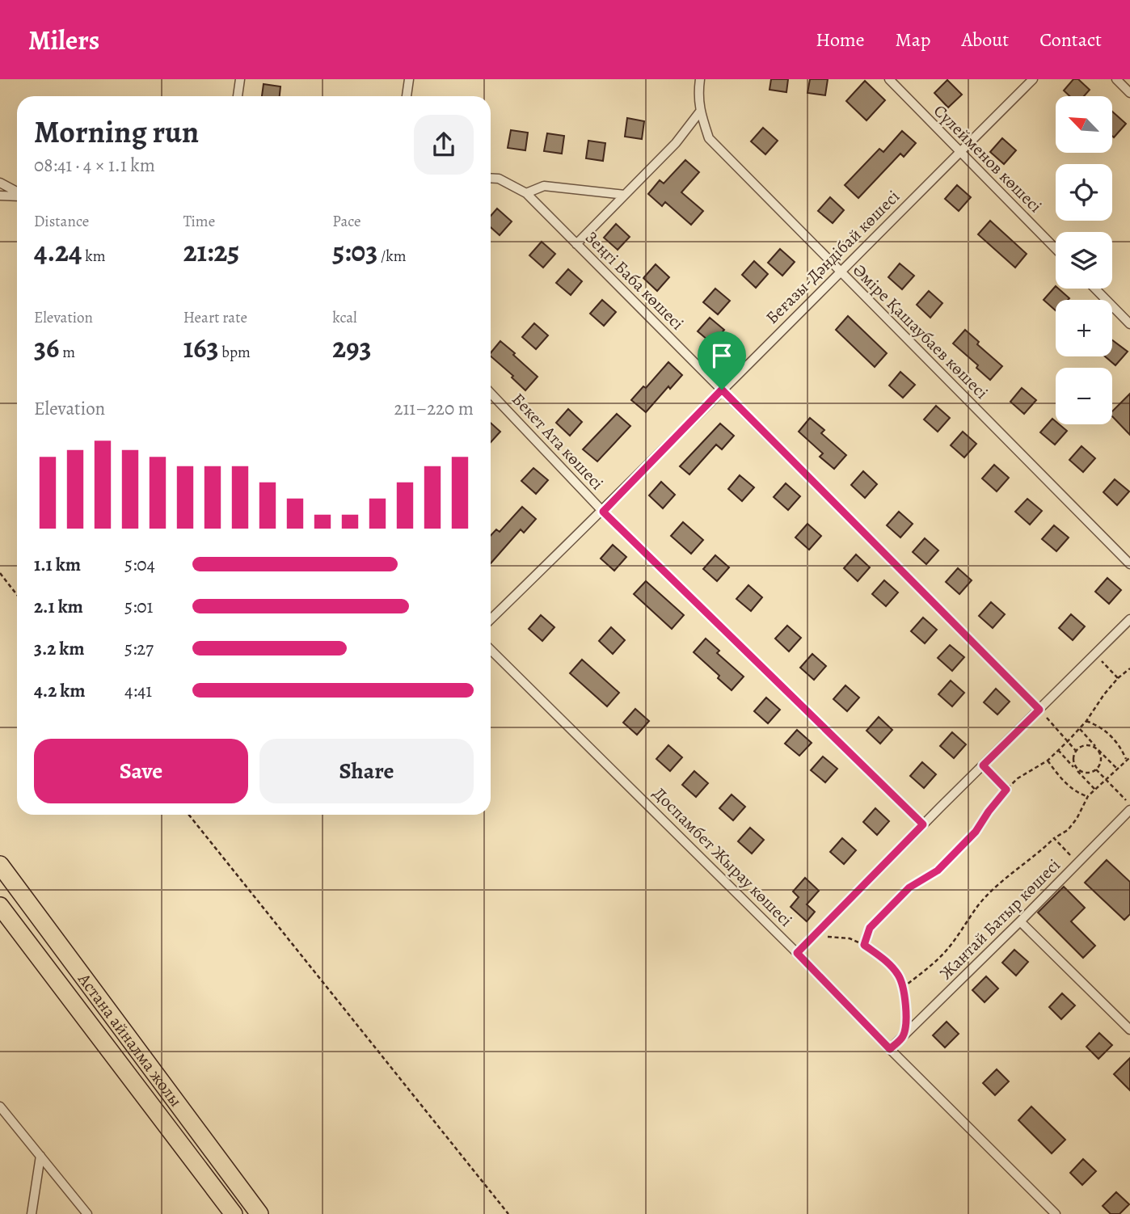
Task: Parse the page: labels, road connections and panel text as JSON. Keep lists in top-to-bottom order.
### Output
{
  "streets": {
    "highway": ["Астана айналма жолы"],
    "street": [
      "Сүлейменов көшесі",
      "Беғазы-Дәндібай көшесі",
      "Зеңгі Баба көшесі",
      "Әміре Қашаубаев көшесі",
      "Бекет Ата көшесі",
      "Доспамбет Жырау көшесі",
      "Жантай Батыр көшесі"
    ]
  },
  "crossings": [
    ["Сүлейменов көшесі", "Беғазы-Дәндібай көшесі"],
    ["Беғазы-Дәндібай көшесі", "Зеңгі Баба көшесі"],
    ["Беғазы-Дәндібай көшесі", "Әміре Қашаубаев көшесі"],
    ["Беғазы-Дәндібай көшесі", "Бекет Ата көшесі"],
    ["Доспамбет Жырау көшесі", "Жантай Батыр көшесі"]
  ],
  "north": "top left",
  "page": {
    "header": "Milers",
    "nav": [
      "Home",
      "Map",
      "About",
      "Contact"
    ],
    "map_buttons": ["+", "−"],
    "heading": ["Morning run", "08:41 · 4 × 1.1 km"],
    "stats": [
      ["Distance", "4.24 km"],
      ["Time", "21:25"],
      ["Pace", "5:03 /km"],
      ["Elevation", "36 m"],
      ["Heart rate", "163 bpm"],
      ["kcal", "293"]
    ],
    "chart": ["Elevation", "211–220 m"],
    "list": [
      {
        "name": "1.1 km",
        "note": "5:04"
      },
      {
        "name": "2.1 km",
        "note": "5:01"
      },
      {
        "name": "3.2 km",
        "note": "5:27"
      },
      {
        "name": "4.2 km",
        "note": "4:41"
      }
    ],
    "buttons": ["Save", "Share"]
  }
}
